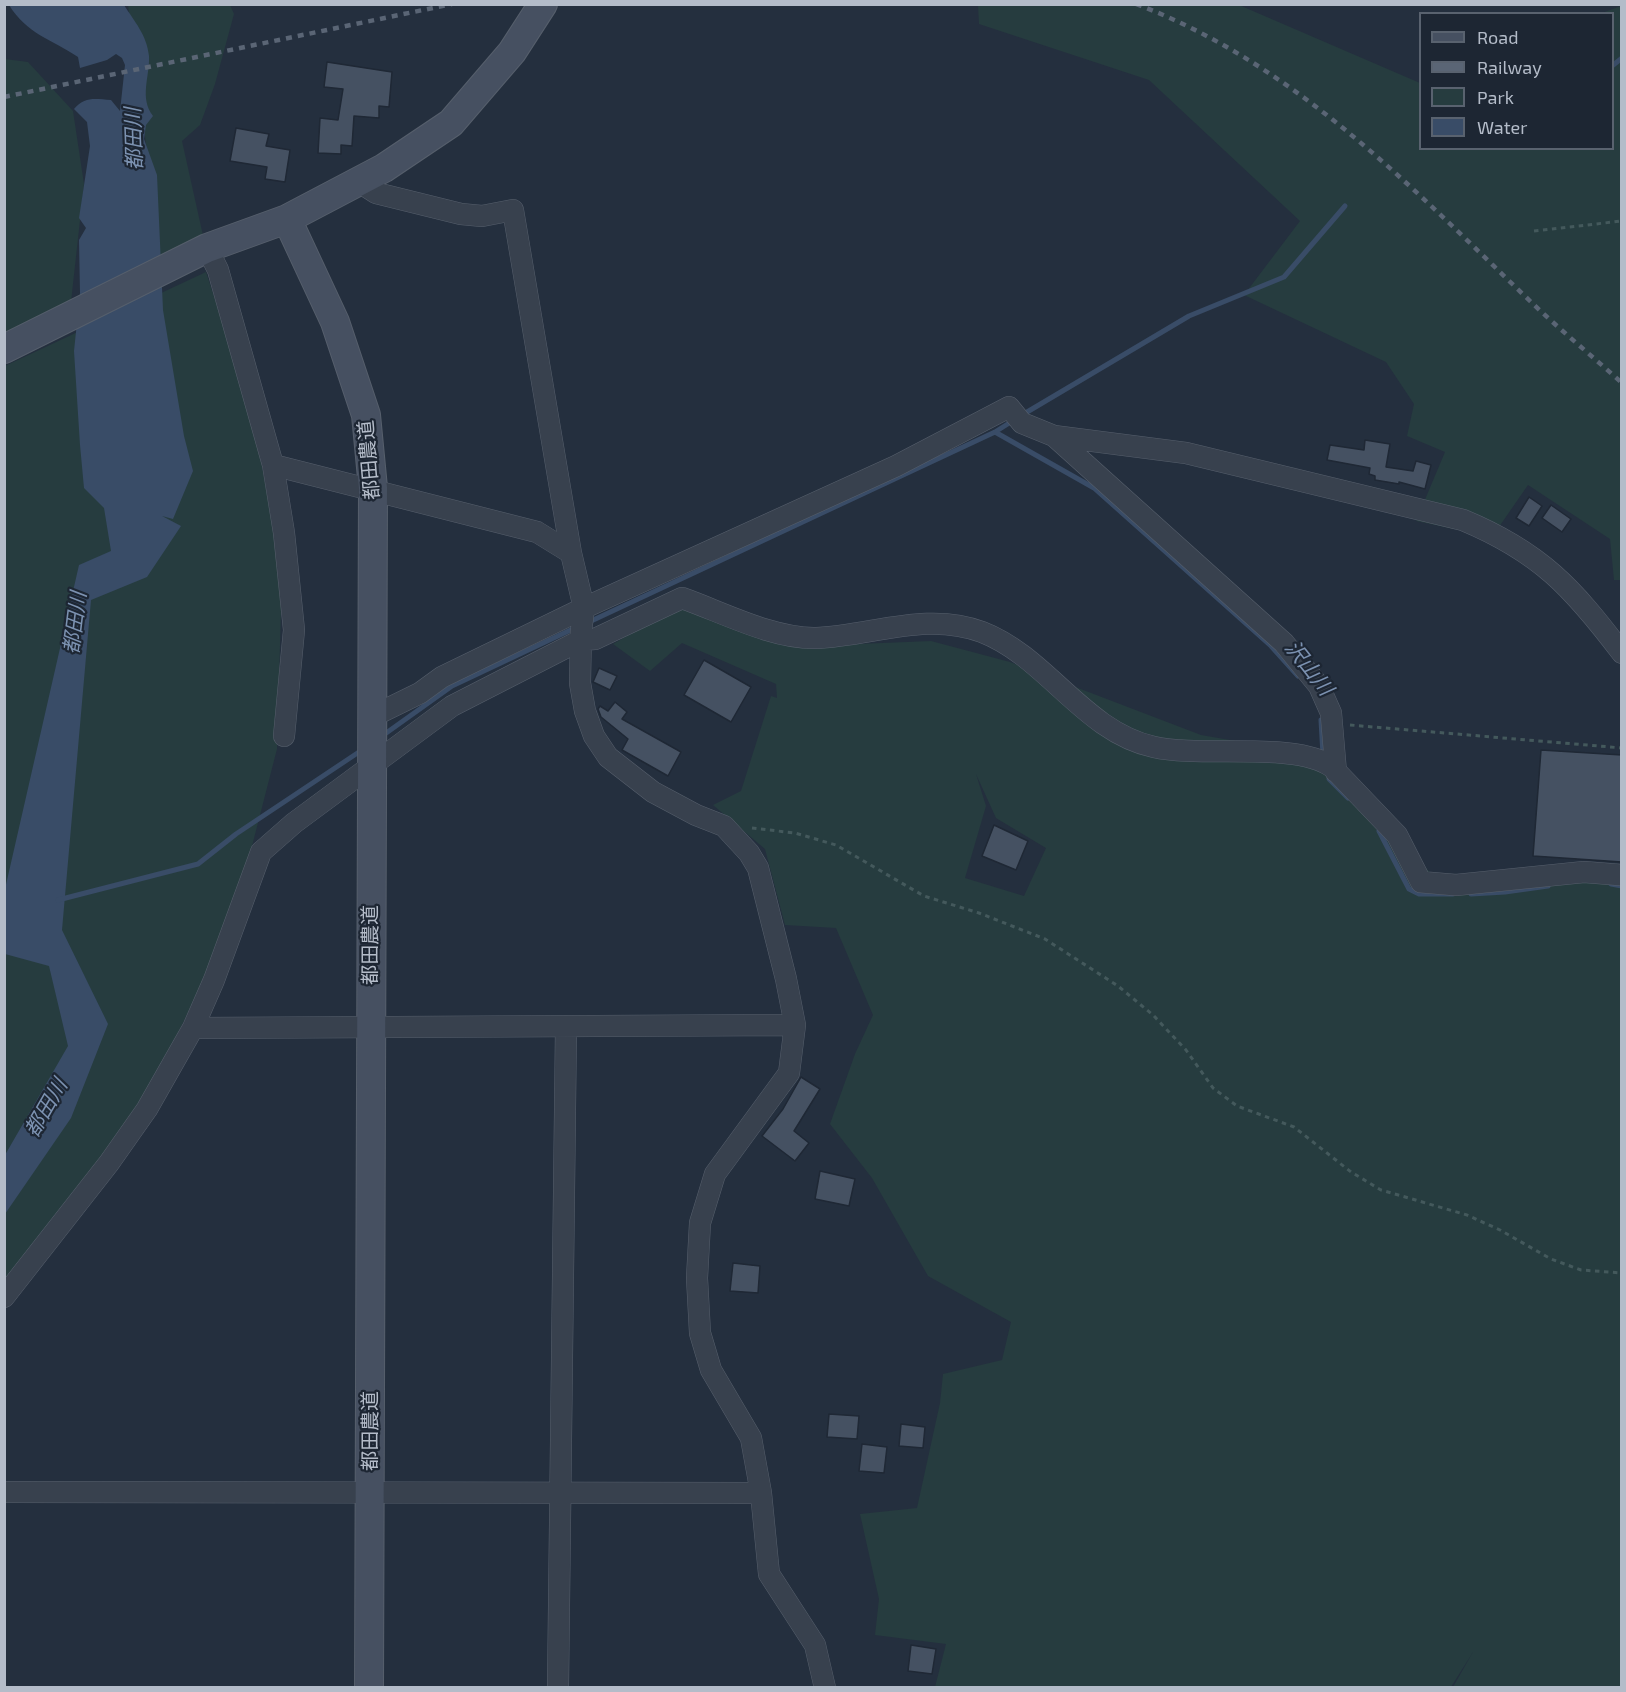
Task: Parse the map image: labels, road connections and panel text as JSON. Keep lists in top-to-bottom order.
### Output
{
  "streets": {
    "street": ["都田農道"]
  },
  "water": ["都田川", "沢山川"],
  "legend": [
    "Road",
    "Railway",
    "Park",
    "Water"
  ]
}
